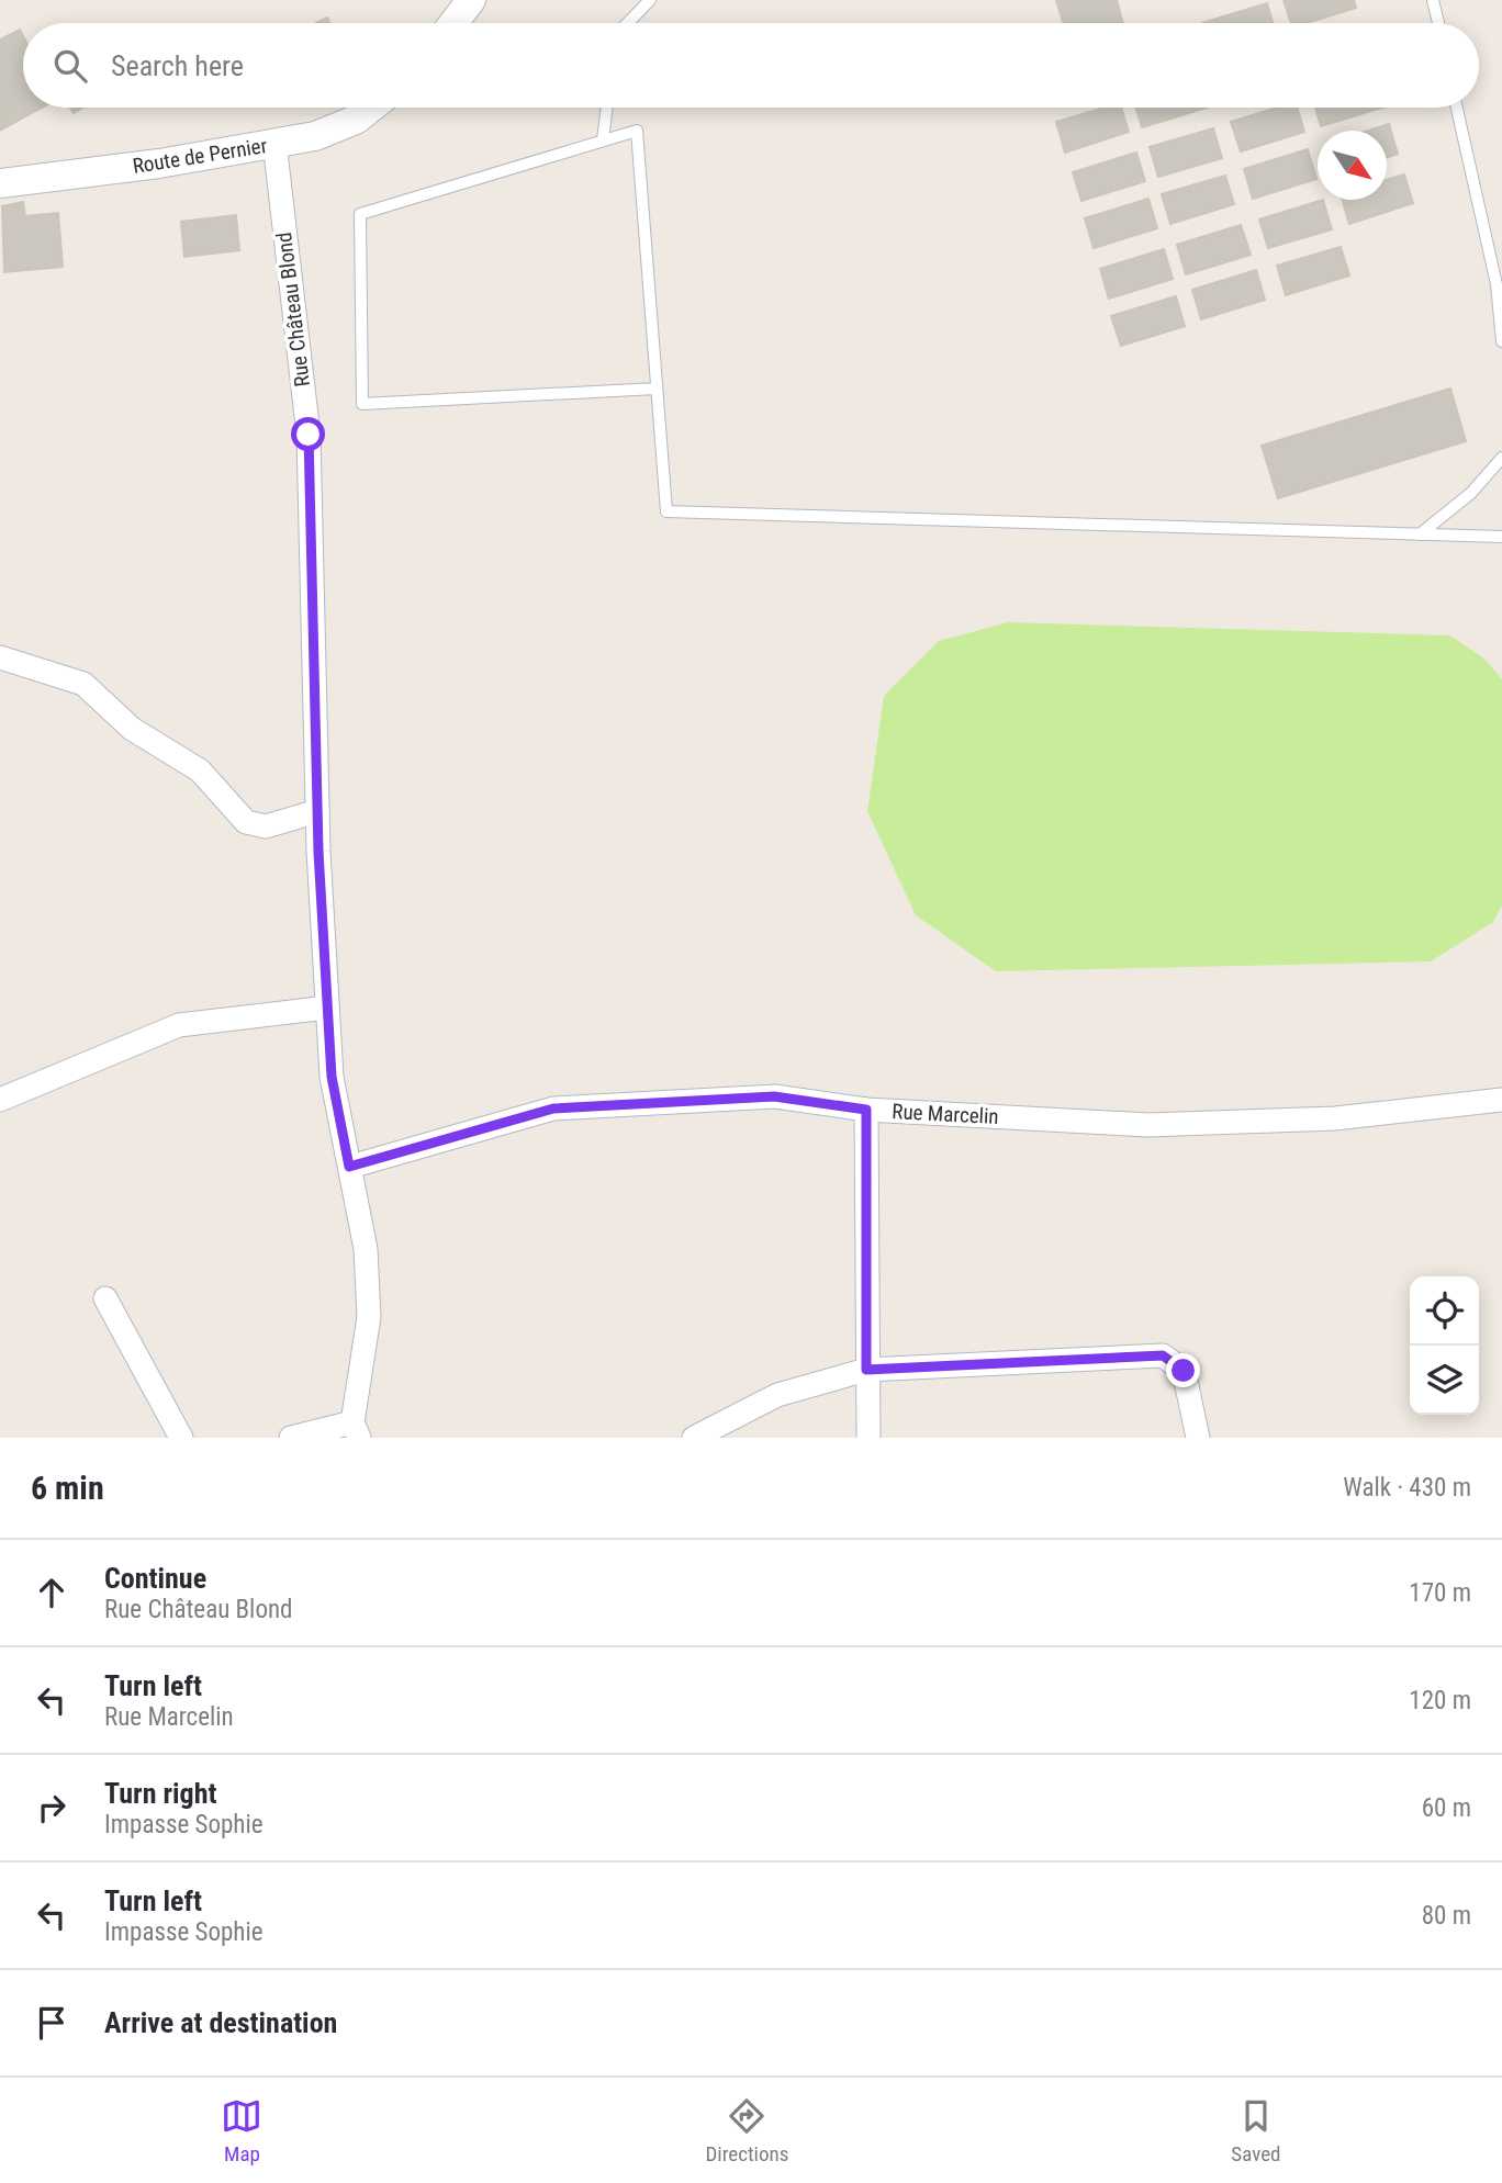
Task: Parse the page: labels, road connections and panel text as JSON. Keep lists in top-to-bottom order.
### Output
{
  "streets": {
    "street": ["Route de Pernier", "Rue Château Blond", "Rue Marcelin"]
  },
  "crossings": [
    ["Route de Pernier", "Rue Château Blond"],
    ["Rue Château Blond", "Rue Marcelin"]
  ],
  "north": "bottom right",
  "page": {
    "search": "Search here",
    "heading": ["6 min", "Walk · 430 m"],
    "list": [
      ["Continue", "Rue Château Blond", "170 m"],
      ["Turn left", "Rue Marcelin", "120 m"],
      ["Turn right", "Impasse Sophie", "60 m"],
      ["Turn left", "Impasse Sophie", "80 m"],
      "Arrive at destination"
    ],
    "nav": ["Map", "Directions", "Saved"]
  }
}
